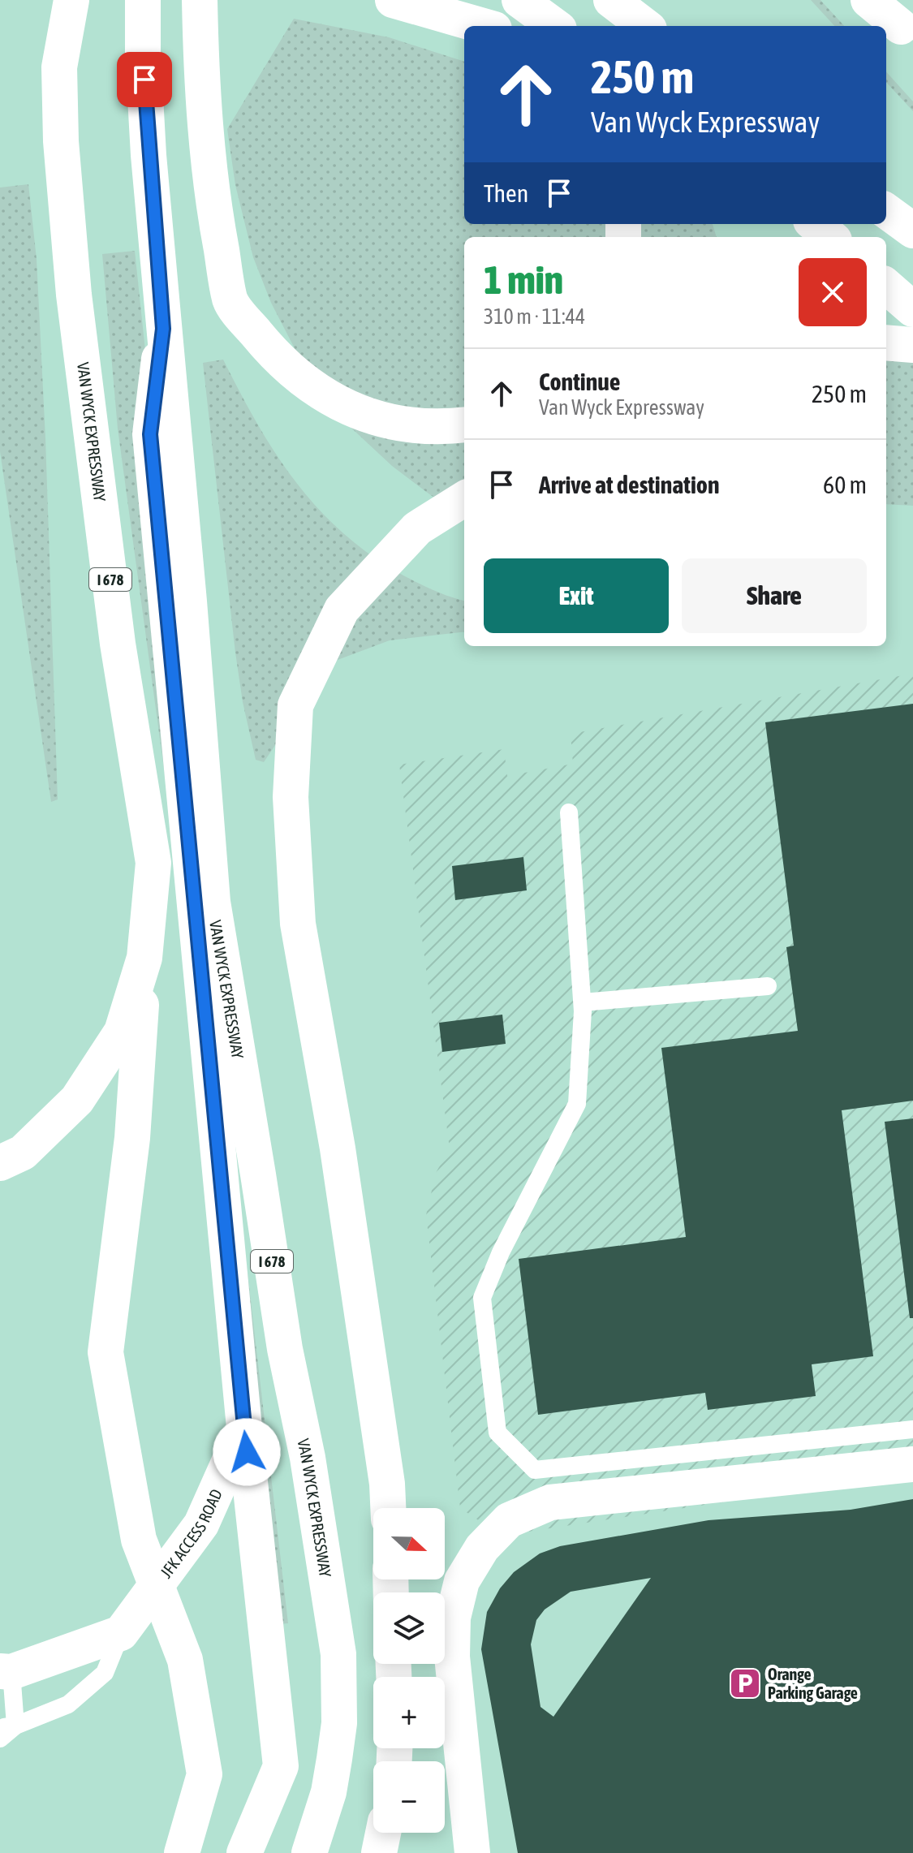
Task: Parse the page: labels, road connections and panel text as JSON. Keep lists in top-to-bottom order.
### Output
{
  "streets": {
    "main road": ["VAN WYCK EXPRESSWAY", "I 678", "JFK ACCESS ROAD"]
  },
  "crossings": [
    ["VAN WYCK EXPRESSWAY", "JFK ACCESS ROAD"]
  ],
  "places": {
    "parking": ["Orange Parking Garage"]
  },
  "north": "right",
  "page": {
    "turn": ["250 m", "Van Wyck Expressway"],
    "then": "Then",
    "heading": ["1 min", "310 m · 11:44"],
    "list": [
      {
        "name": "Continue",
        "note": "Van Wyck Expressway",
        "value": "250 m"
      },
      {
        "name": "Arrive at destination",
        "value": "60 m"
      }
    ],
    "buttons": ["Exit", "Share"],
    "map_buttons": ["+", "−"]
  }
}
